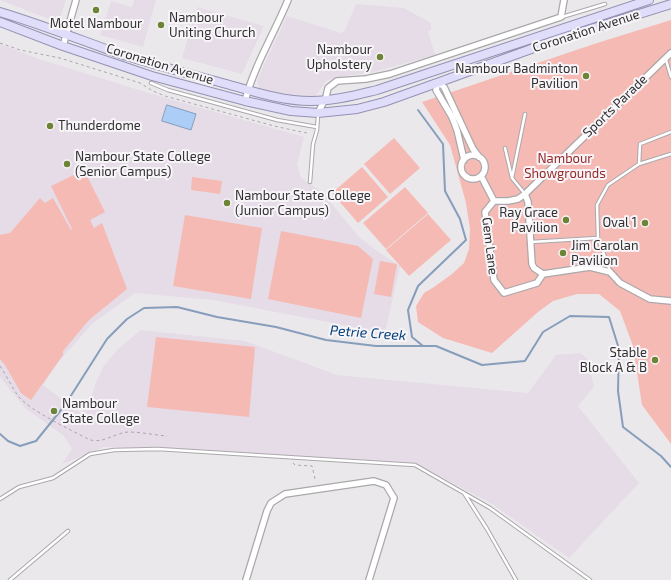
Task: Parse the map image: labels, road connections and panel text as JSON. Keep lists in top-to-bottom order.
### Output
{
  "streets": {
    "main road": ["Coronation Avenue"],
    "street": ["Sports Parade", "Gem Lane"]
  },
  "water": ["Petrie Creek"],
  "parks": ["Nambour Showgrounds"],
  "places": [
    "Motel Nambour",
    "Nambour Uniting Church",
    "Nambour Upholstery",
    "Nambour Badminton Pavilion",
    "Thunderdome",
    "Nambour State College (Senior Campus)",
    "Nambour State College (Junior Campus)",
    "Ray Grace Pavilion",
    "Oval 1",
    "Jim Carolan Pavilion",
    "Stable Block A & B",
    "Nambour State College"
  ]
}
